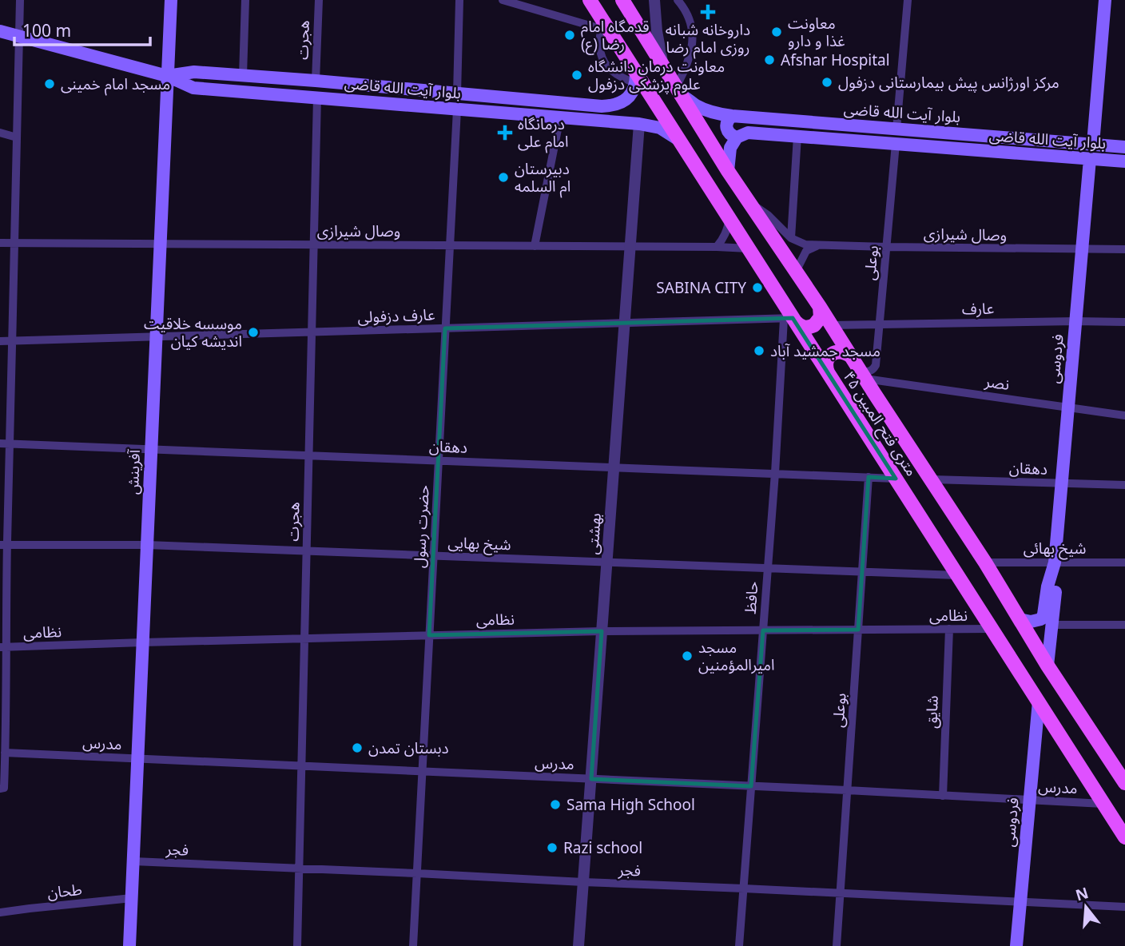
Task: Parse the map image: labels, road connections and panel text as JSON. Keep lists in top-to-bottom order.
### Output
{
  "streets": {
    "main road": [
      "بلوار آیت الله قاضی",
      "بلوار آیت‌ الله قاضی",
      "بلوار آیت ‌الله قاضی",
      "فردوسی",
      "۴۵ متری فتح المبین",
      "آفرینش"
    ],
    "street": [
      "هجرت",
      "وصال شیرازی",
      "بوعلی",
      "عارف",
      "عارف دزفولی",
      "نصر",
      "دهقان",
      "حضرت رسول",
      "بهشتی",
      "شیخ بهایی",
      "شیخ بهائی",
      "حافظ",
      "نظامی",
      "شایق",
      "مدرس",
      "فجر",
      "طحان"
    ]
  },
  "crossings": [
    ["هجرت", "بلوار آیت الله قاضی"],
    ["هجرت", "وصال شیرازی"],
    ["هجرت", "عارف دزفولی"],
    ["هجرت", "دهقان"],
    ["هجرت", "شیخ بهایی"],
    ["هجرت", "نظامی"],
    ["هجرت", "مدرس"],
    ["هجرت", "فجر"],
    ["بلوار آیت الله قاضی", "۴۵ متری فتح المبین"],
    ["بلوار آیت الله قاضی", "آفرینش"],
    ["بلوار آیت الله قاضی", "حضرت رسول"],
    ["بلوار آیت الله قاضی", "بهشتی"],
    ["بلوار آیت‌ الله قاضی", "۴۵ متری فتح المبین"],
    ["بلوار آیت ‌الله قاضی", "بوعلی"],
    ["بلوار آیت ‌الله قاضی", "فردوسی"],
    ["وصال شیرازی", "بوعلی"],
    ["وصال شیرازی", "فردوسی"],
    ["وصال شیرازی", "۴۵ متری فتح المبین"],
    ["وصال شیرازی", "آفرینش"],
    ["وصال شیرازی", "حضرت رسول"],
    ["وصال شیرازی", "بهشتی"],
    ["بوعلی", "عارف"],
    ["بوعلی", "نصر"],
    ["بوعلی", "۴۵ متری فتح المبین"],
    ["بوعلی", "دهقان"],
    ["بوعلی", "شیخ بهایی"],
    ["بوعلی", "نظامی"],
    ["بوعلی", "مدرس"],
    ["بوعلی", "فجر"],
    ["عارف", "فردوسی"],
    ["عارف", "۴۵ متری فتح المبین"],
    ["عارف دزفولی", "۴۵ متری فتح المبین"],
    ["عارف دزفولی", "آفرینش"],
    ["عارف دزفولی", "حضرت رسول"],
    ["عارف دزفولی", "بهشتی"],
    ["عارف دزفولی", "حافظ"],
    ["فردوسی", "نصر"],
    ["فردوسی", "۴۵ متری فتح المبین"],
    ["فردوسی", "دهقان"],
    ["فردوسی", "شیخ بهائی"],
    ["فردوسی", "مدرس"],
    ["فردوسی", "فجر"],
    ["نصر", "۴۵ متری فتح المبین"],
    ["۴۵ متری فتح المبین", "دهقان"],
    ["۴۵ متری فتح المبین", "شیخ بهایی"],
    ["۴۵ متری فتح المبین", "شیخ بهائی"],
    ["۴۵ متری فتح المبین", "حافظ"],
    ["۴۵ متری فتح المبین", "نظامی"],
    ["۴۵ متری فتح المبین", "مدرس"],
    ["دهقان", "آفرینش"],
    ["دهقان", "حضرت رسول"],
    ["دهقان", "بهشتی"],
    ["دهقان", "حافظ"],
    ["آفرینش", "شیخ بهایی"],
    ["آفرینش", "نظامی"],
    ["آفرینش", "مدرس"],
    ["آفرینش", "فجر"],
    ["آفرینش", "طحان"],
    ["حضرت رسول", "شیخ بهایی"],
    ["حضرت رسول", "نظامی"],
    ["حضرت رسول", "مدرس"],
    ["حضرت رسول", "فجر"],
    ["بهشتی", "شیخ بهایی"],
    ["بهشتی", "نظامی"],
    ["بهشتی", "مدرس"],
    ["بهشتی", "فجر"],
    ["شیخ بهایی", "حافظ"],
    ["حافظ", "نظامی"],
    ["حافظ", "مدرس"],
    ["حافظ", "فجر"],
    ["نظامی", "شایق"],
    ["شایق", "مدرس"]
  ],
  "places": {
    "health": ["داروخانه شبانه روزی امام رضا", "درمانگاه امام علی"],
    "other": [
      "معاونت غذا و دارو",
      "قدمگاه امام رضا (ع)",
      "Afshar Hospital",
      "معاونت درمان دانشگاه علوم پزشکی دزفول",
      "مرکز اورژانس پیش بیمارستانی دزفول",
      "مسجد امام خمینی",
      "دبیرستان ام السلمه",
      "SABINA CITY",
      "موسسه خلاقیت اندیشه کیان",
      "مسجد جمشید آباد",
      "مسجد امیرالمؤمنین",
      "دبستان تمدن",
      "Sama High School",
      "Razi school"
    ]
  },
  "scale_bar": "100 m",
  "north": "top"
}
